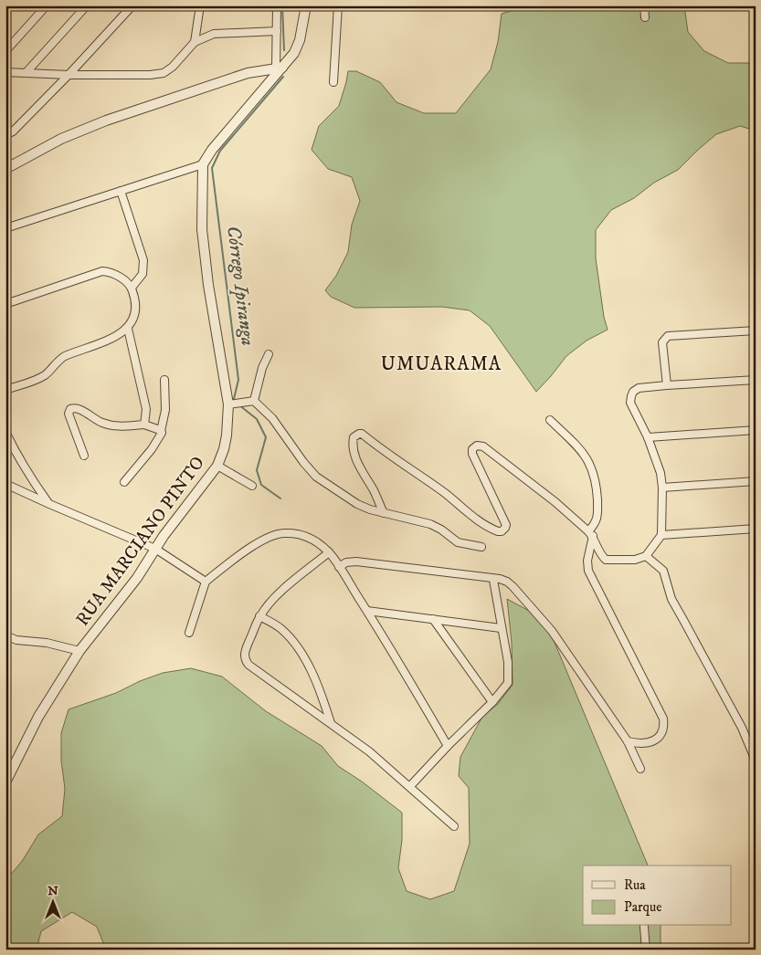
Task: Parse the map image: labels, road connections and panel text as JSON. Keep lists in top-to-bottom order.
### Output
{
  "streets": {
    "street": ["RUA MARCIANO PINTO"]
  },
  "districts": ["UMUARAMA"],
  "water": ["Córrego Ipiranga"],
  "legend": ["Rua", "Parque"],
  "north": "top"
}
